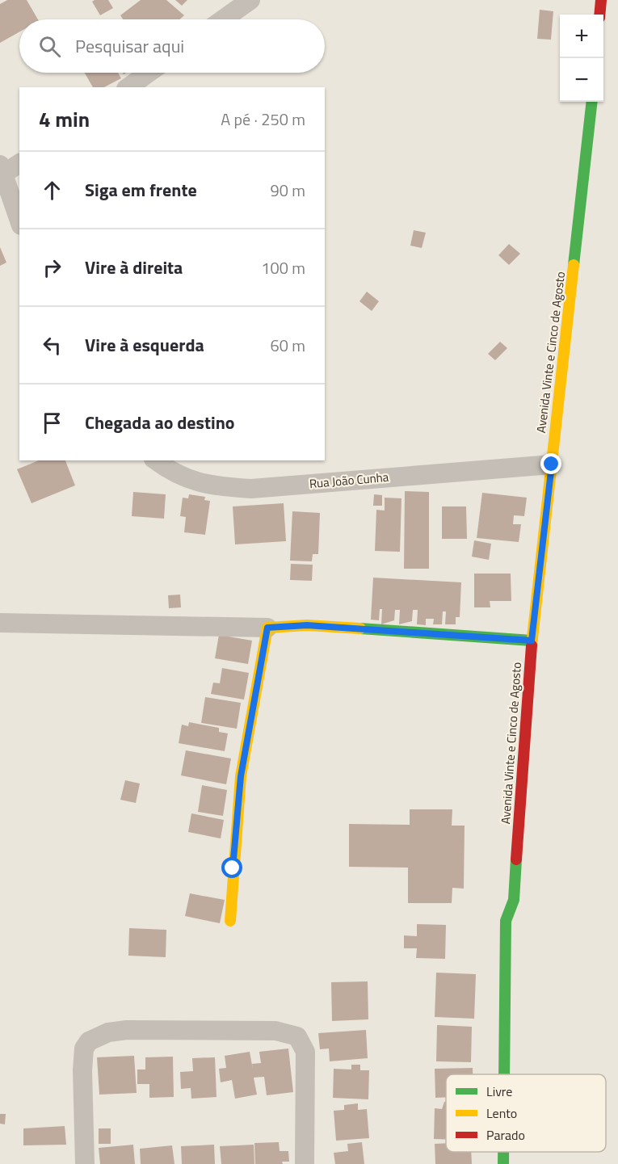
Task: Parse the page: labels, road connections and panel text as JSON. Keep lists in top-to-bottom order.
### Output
{
  "streets": {
    "main road": ["Avenida Vinte e Cinco de Agosto"],
    "street": ["Rua João Cunha"]
  },
  "crossings": [
    ["Avenida Vinte e Cinco de Agosto", "Rua João Cunha"]
  ],
  "legend": ["Livre", "Lento", "Parado"],
  "page": {
    "map_buttons": ["+", "−"],
    "search": "Pesquisar aqui",
    "heading": ["4 min", "A pé · 250 m"],
    "list": [
      ["Siga em frente", "90 m"],
      ["Vire à direita", "100 m"],
      ["Vire à esquerda", "60 m"],
      "Chegada ao destino"
    ]
  }
}
